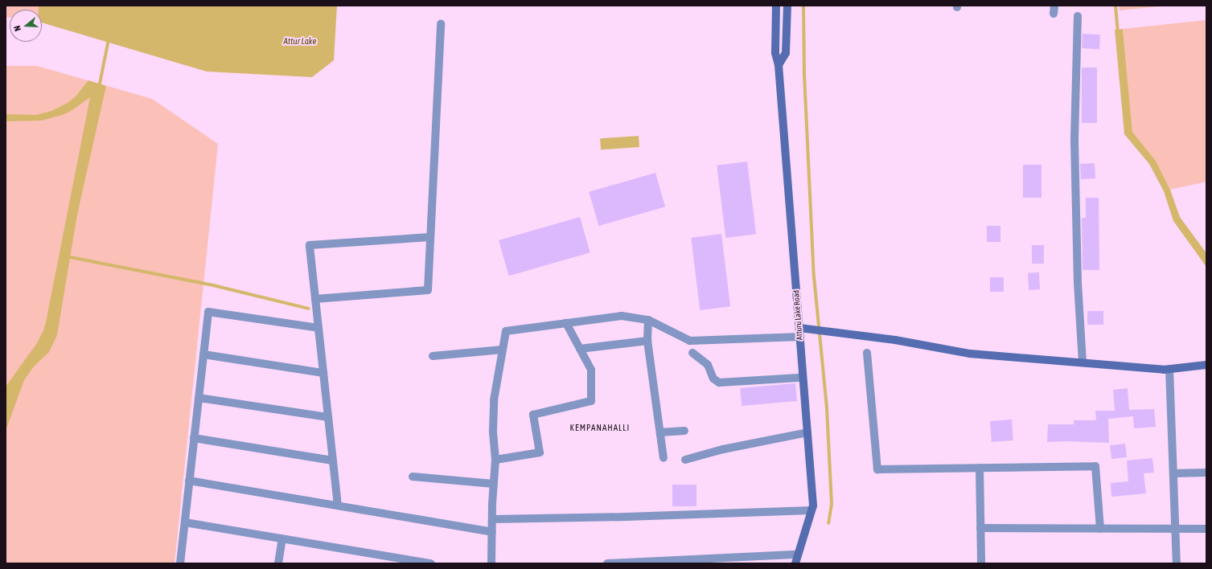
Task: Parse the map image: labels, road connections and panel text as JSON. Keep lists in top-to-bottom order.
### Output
{
  "streets": {
    "street": ["Atturu Lake Road"]
  },
  "districts": ["KEMPANAHALLI"],
  "water": ["Attur Lake"],
  "north": "left"
}
